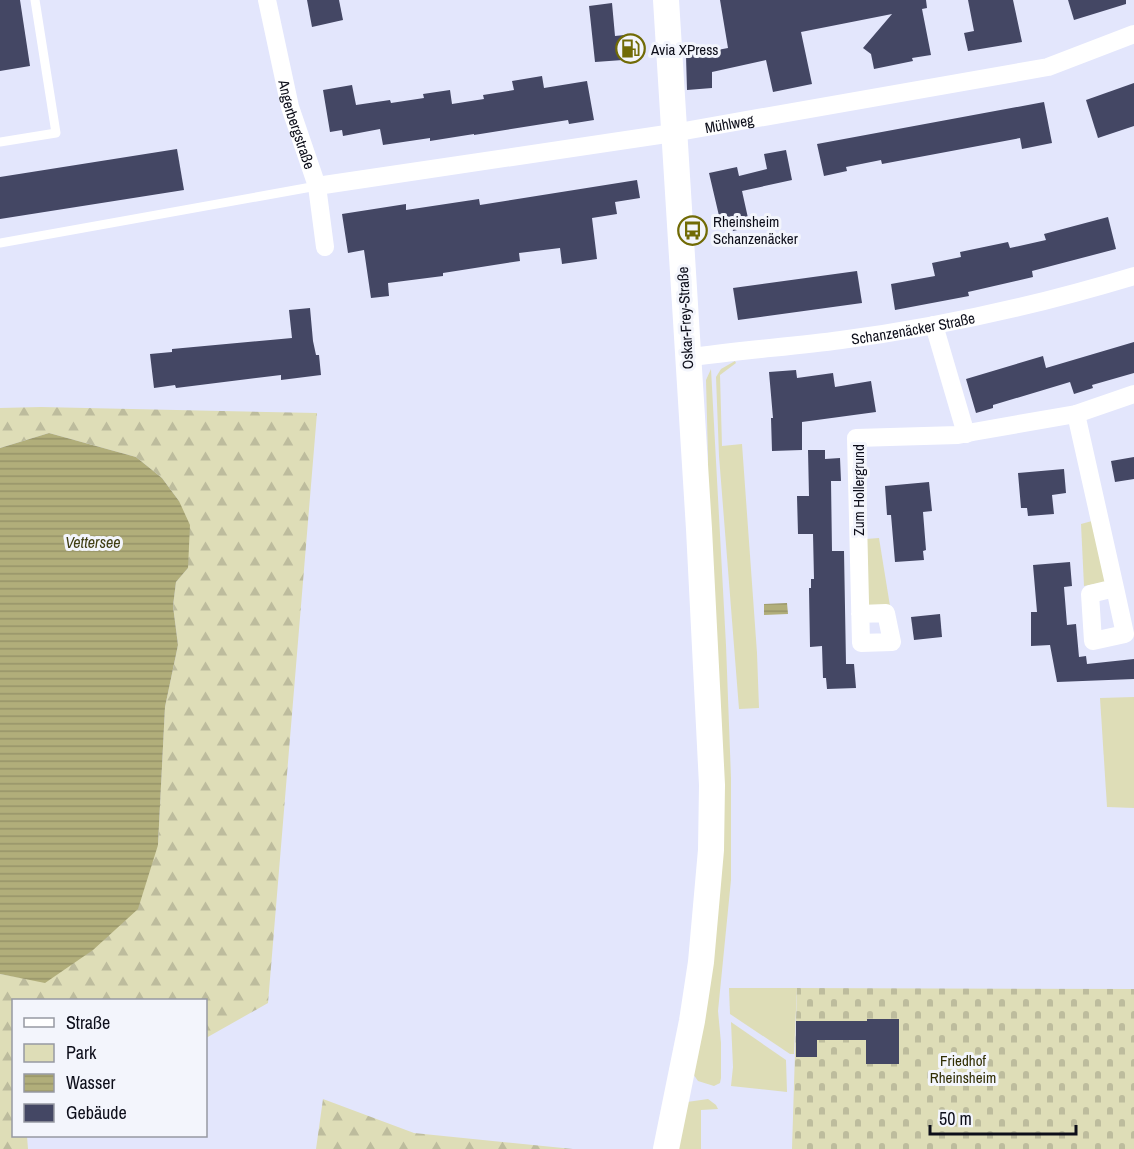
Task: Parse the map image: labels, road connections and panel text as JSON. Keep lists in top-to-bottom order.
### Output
{
  "streets": {
    "street": [
      "Angerbergstraße",
      "Mühlweg",
      "Oskar-Frey-Straße",
      "Schanzenäcker Straße",
      "Zum Hollergrund"
    ]
  },
  "crossings": [
    ["Angerbergstraße", "Mühlweg"],
    ["Mühlweg", "Oskar-Frey-Straße"],
    ["Oskar-Frey-Straße", "Schanzenäcker Straße"]
  ],
  "water": ["Vettersee"],
  "parks": ["Friedhof Rheinsheim"],
  "places": {
    "fuel station": ["Avia XPress"],
    "bus stop": ["Rheinsheim Schanzenäcker"]
  },
  "legend": [
    "Straße",
    "Park",
    "Wasser",
    "Gebäude"
  ],
  "scale_bar": "50 m"
}
